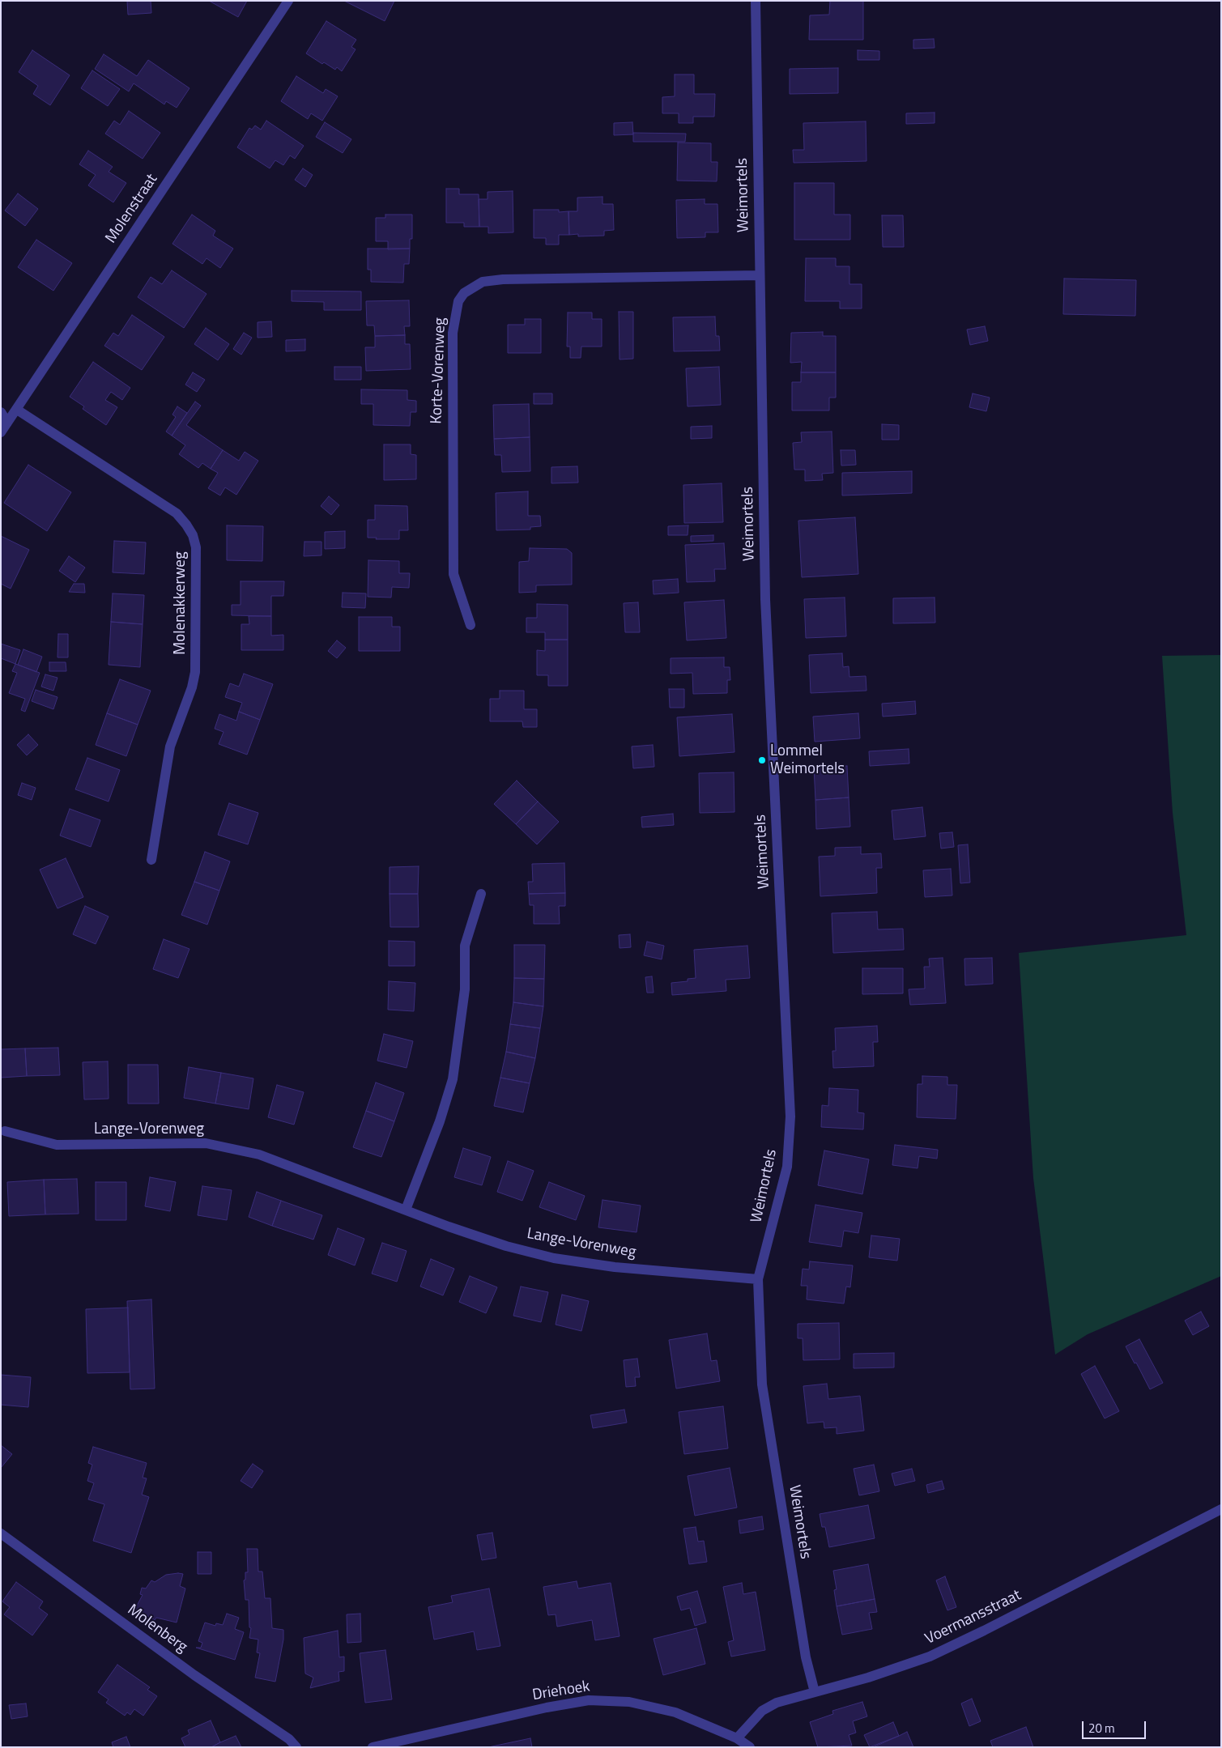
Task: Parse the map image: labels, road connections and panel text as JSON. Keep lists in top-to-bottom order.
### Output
{
  "streets": {
    "street": [
      "Weimortels",
      "Molenstraat",
      "Korte-Vorenweg",
      "Molenakkerweg",
      "Lange-Vorenweg",
      "Voermansstraat",
      "Molenberg",
      "Driehoek"
    ]
  },
  "crossings": [
    ["Weimortels", "Korte-Vorenweg"],
    ["Weimortels", "Lange-Vorenweg"],
    ["Weimortels", "Voermansstraat"],
    ["Molenstraat", "Molenakkerweg"],
    ["Voermansstraat", "Driehoek"]
  ],
  "places": ["Lommel Weimortels"],
  "scale_bar": "20 m"
}
